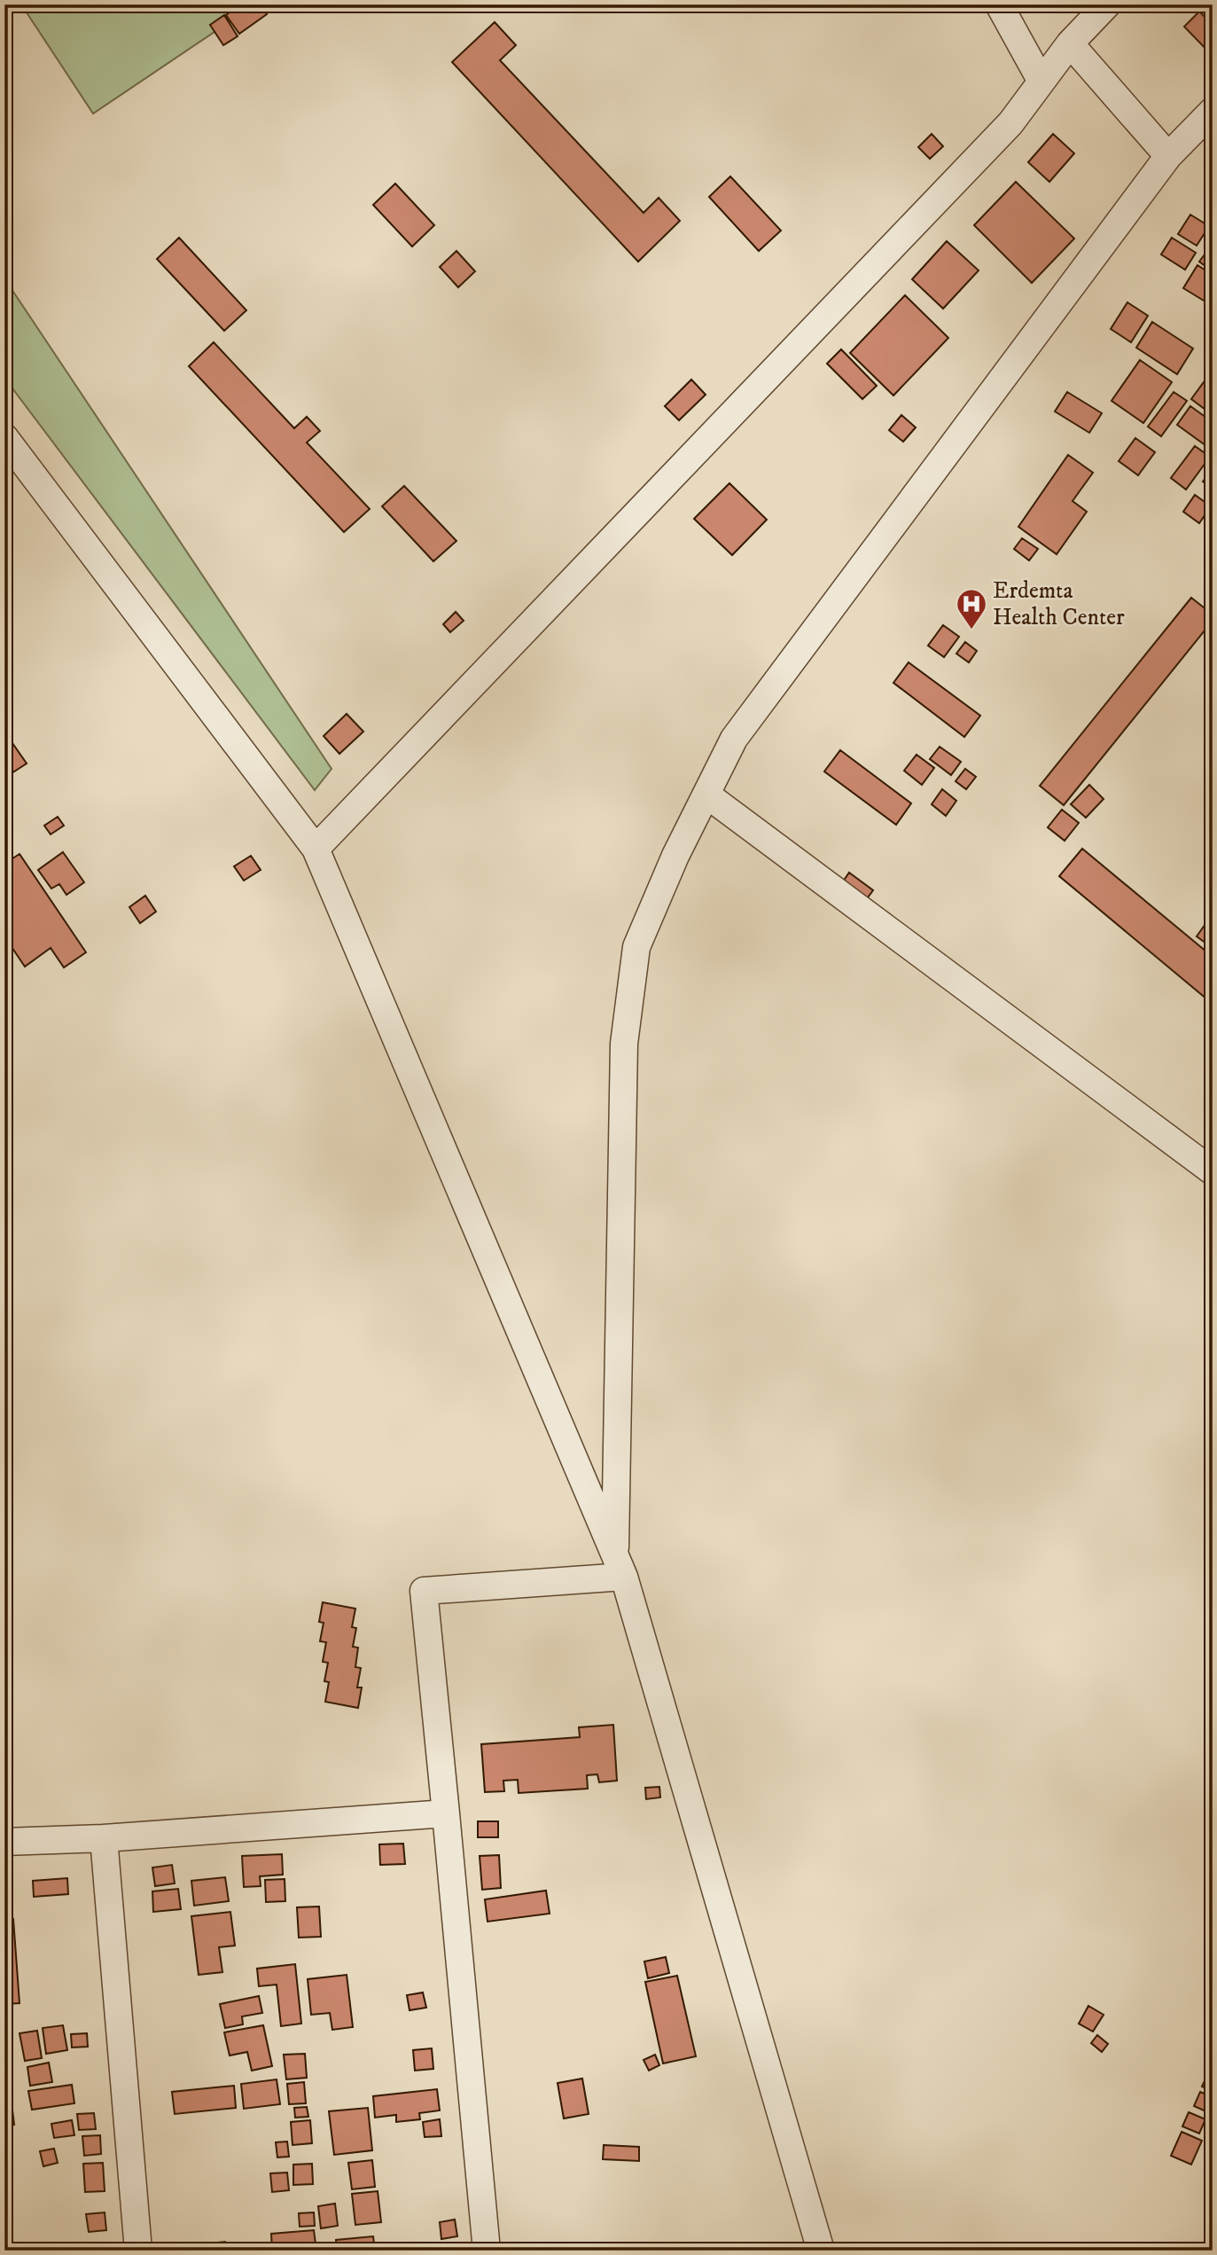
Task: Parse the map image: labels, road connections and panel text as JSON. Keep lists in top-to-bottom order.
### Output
{
  "places": {
    "hospital": ["Erdemta Health Center"]
  }
}
